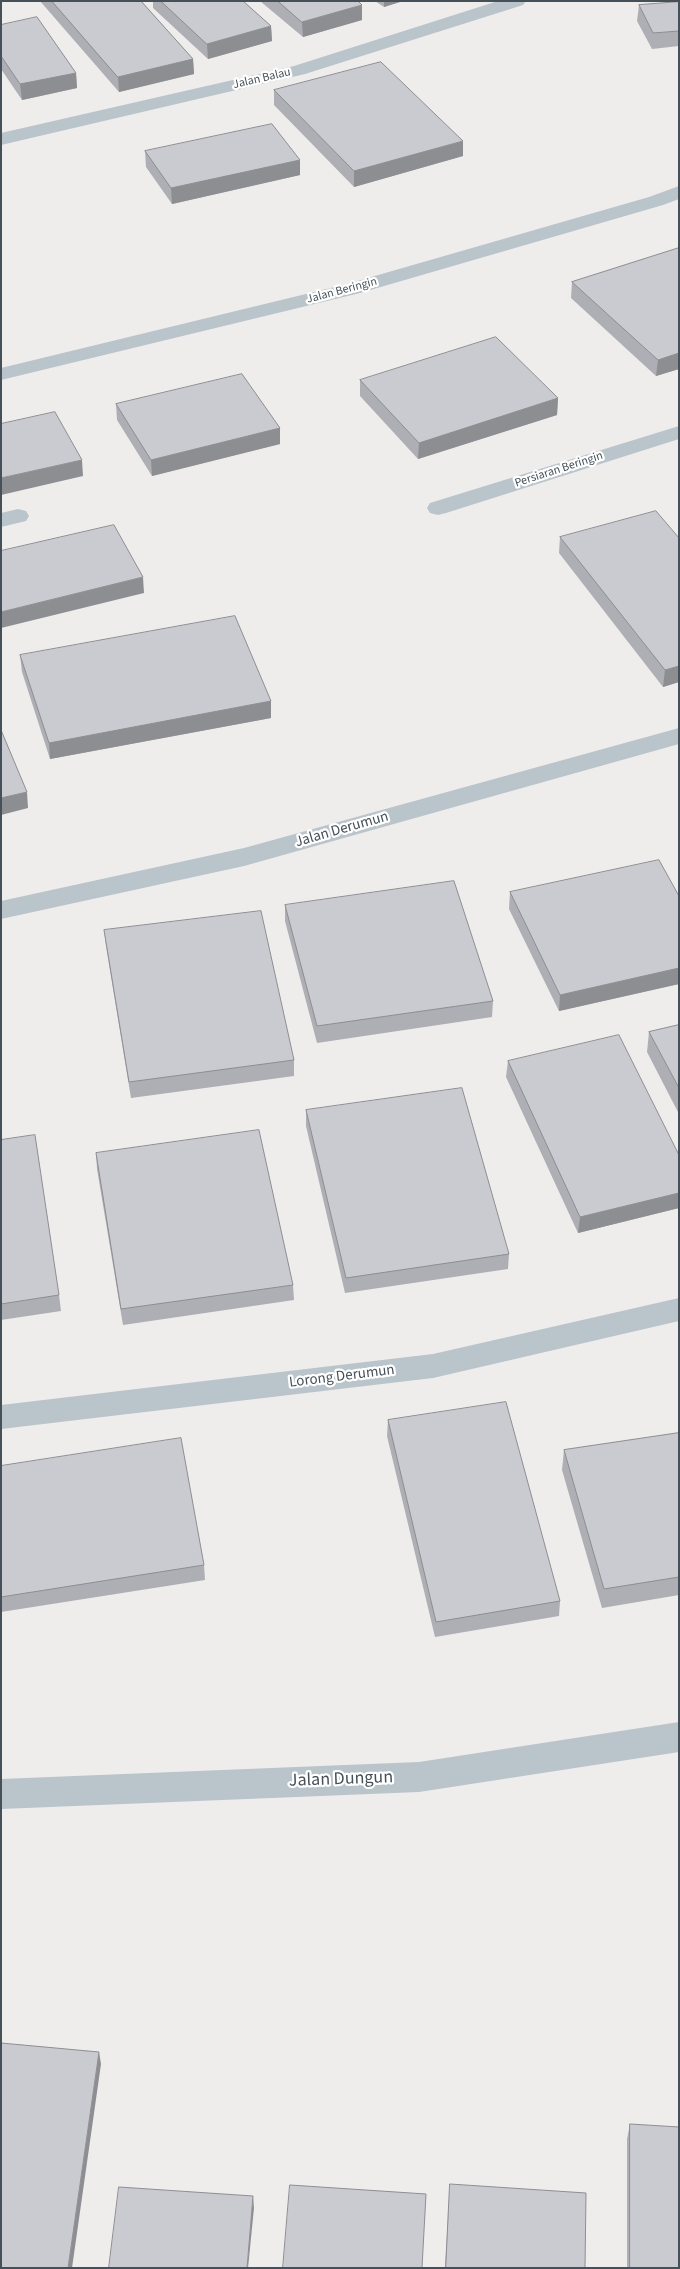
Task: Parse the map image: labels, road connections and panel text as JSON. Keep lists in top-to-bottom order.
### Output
{
  "streets": {
    "street": [
      "Jalan Balau",
      "Jalan Beringin",
      "Persiaran Beringin",
      "Jalan Derumun",
      "Lorong Derumun",
      "Jalan Dungun"
    ]
  }
}
